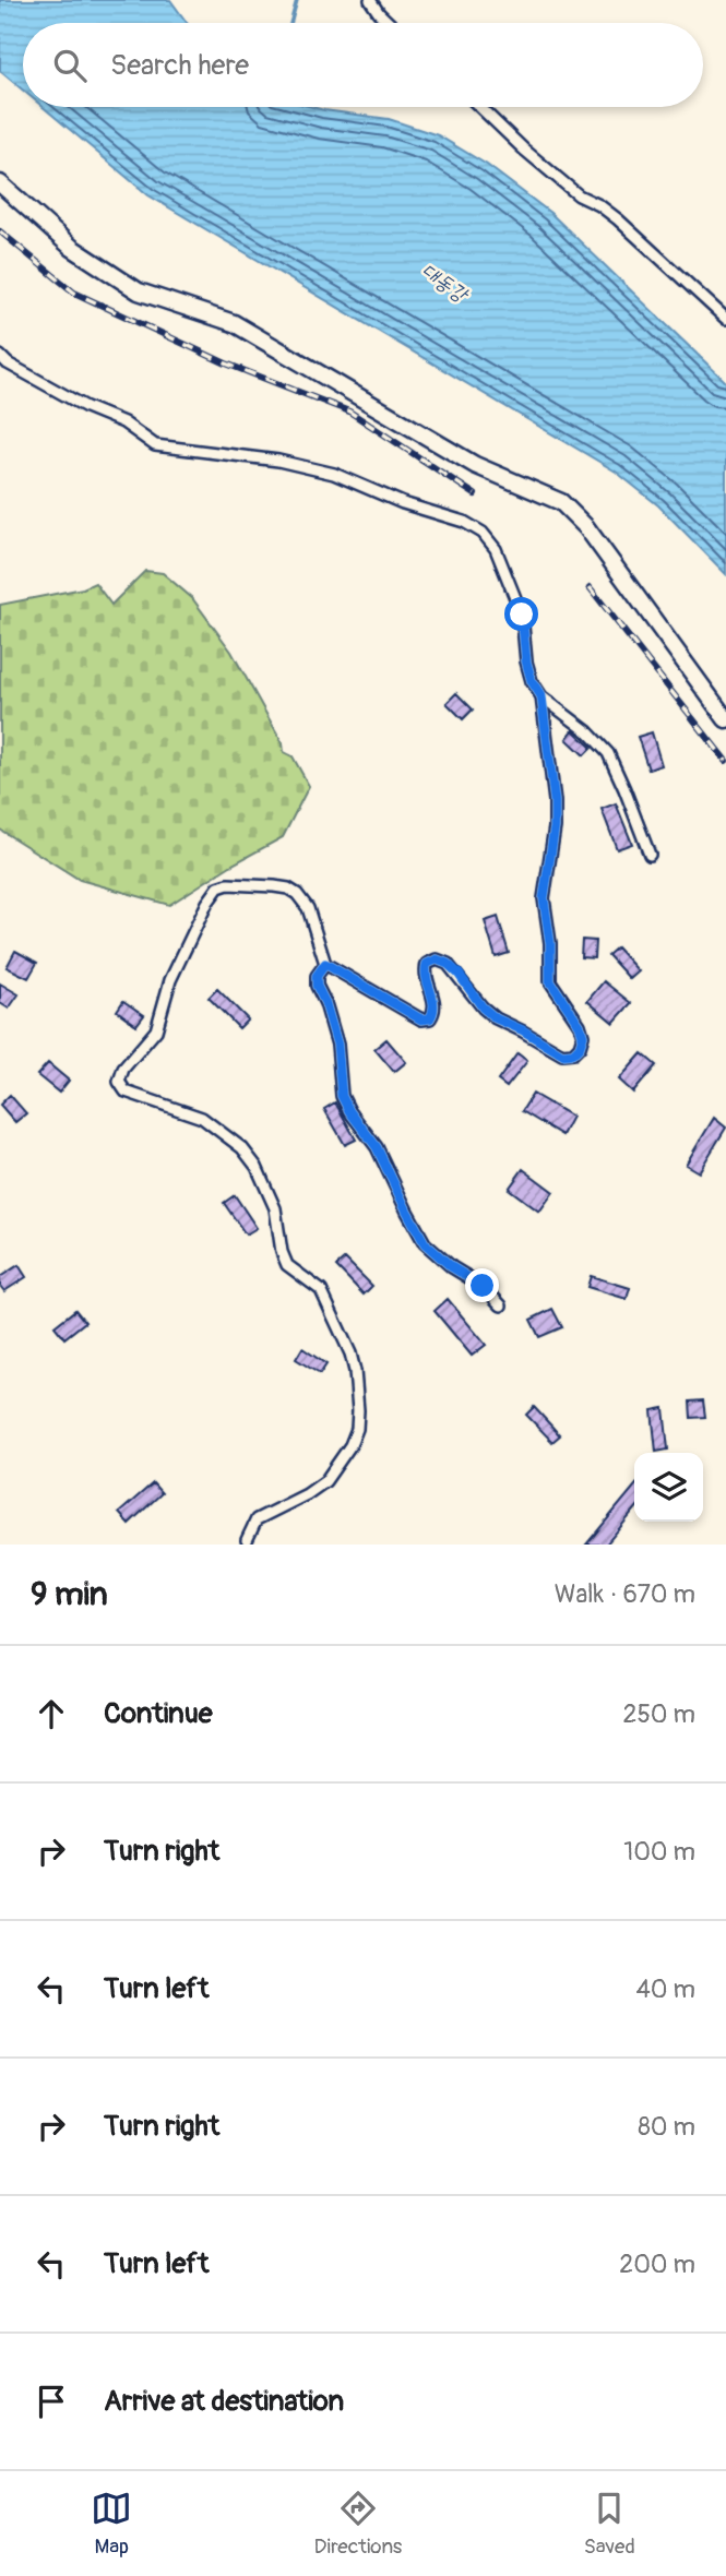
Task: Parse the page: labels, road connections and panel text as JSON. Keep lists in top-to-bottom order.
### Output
{
  "water": ["대동강"],
  "page": {
    "search": "Search here",
    "heading": ["9 min", "Walk · 670 m"],
    "list": [
      ["Continue", "250 m"],
      ["Turn right", "100 m"],
      ["Turn left", "40 m"],
      ["Turn right", "80 m"],
      ["Turn left", "200 m"],
      "Arrive at destination"
    ],
    "nav": ["Map", "Directions", "Saved"]
  }
}
